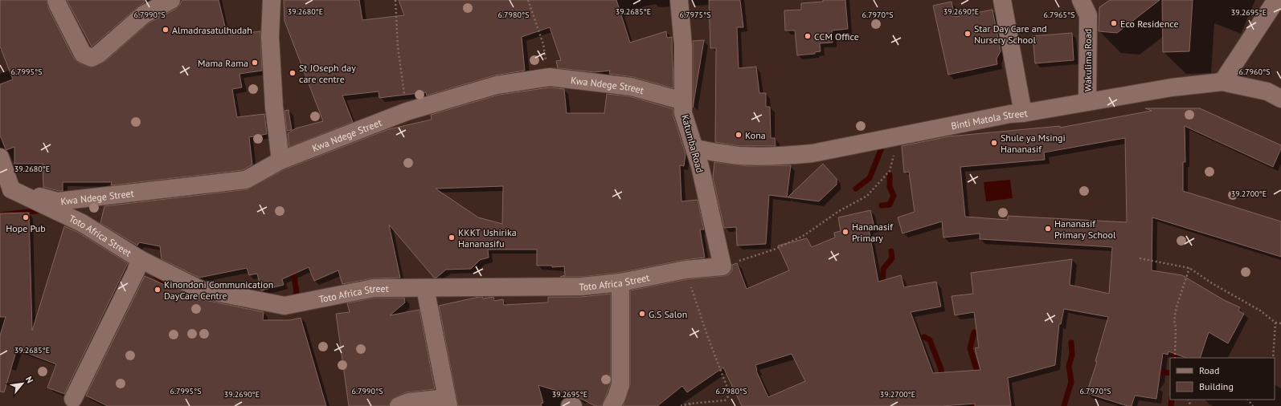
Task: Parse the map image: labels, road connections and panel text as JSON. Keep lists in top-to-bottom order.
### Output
{
  "streets": {
    "street": [
      "Wakulima Road",
      "Kwa Ndege Street",
      "Binti Matola Street",
      "Katumba Road",
      "Toto Africa Street"
    ]
  },
  "crossings": [
    ["Wakulima Road", "Binti Matola Street"],
    ["Kwa Ndege Street", "Katumba Road"],
    ["Kwa Ndege Street", "Toto Africa Street"],
    ["Binti Matola Street", "Katumba Road"],
    ["Katumba Road", "Toto Africa Street"]
  ],
  "places": [
    "Eco Residence",
    "Almadrasatulhudah",
    "Star Day Care and Nursery School",
    "CCM Office",
    "Mama Rama",
    "St JOseph day care centre",
    "Kona",
    "Shule ya Msingi Hananasif",
    "Hope Pub",
    "Hananasif Primary School",
    "Hananasif Primary",
    "KKKT Ushirika Hananasifu",
    "Kinondoni Communication DayCare Centre",
    "G.S Salon"
  ],
  "legend": ["Road", "Building"],
  "north": "top right",
  "coordinates": [
    "39.2680°E",
    "39.2685°E",
    "39.2690°E",
    "39.2695°E",
    "6.7990°S",
    "6.7980°S",
    "6.7975°S",
    "6.7970°S",
    "6.7965°S",
    "6.7960°S",
    "6.7995°S",
    "39.2700°E"
  ]
}
